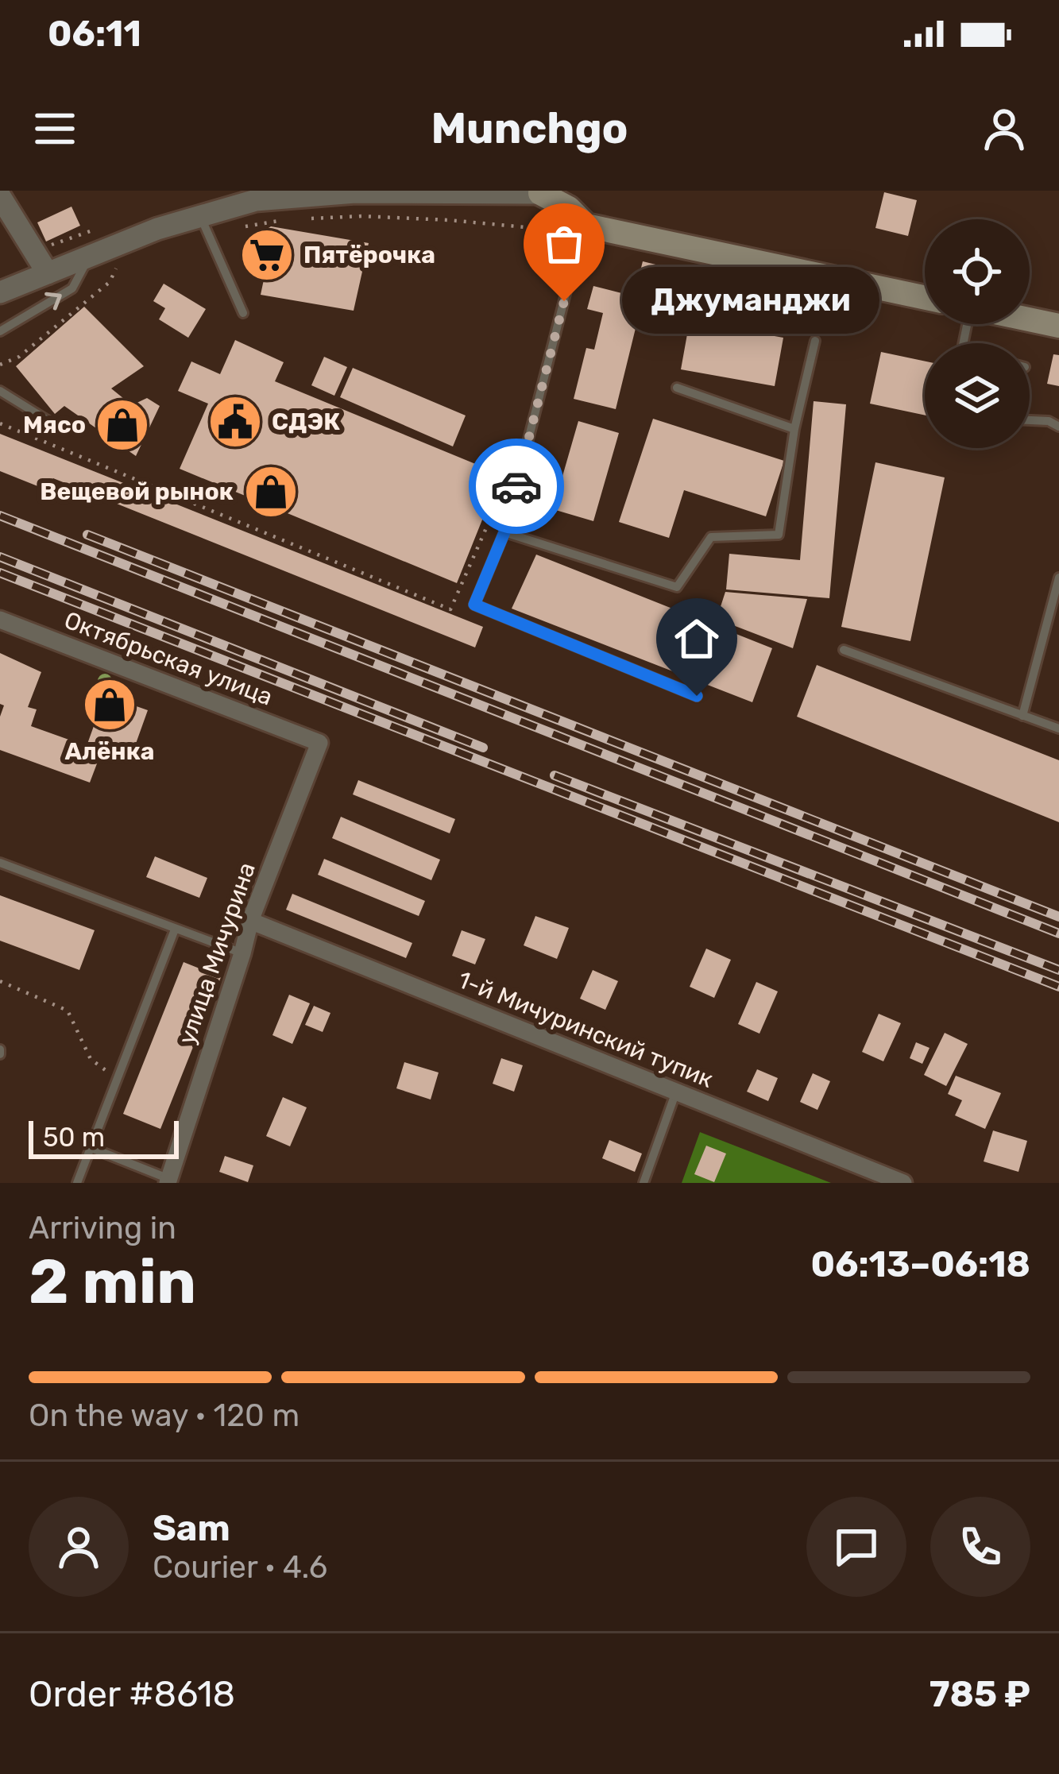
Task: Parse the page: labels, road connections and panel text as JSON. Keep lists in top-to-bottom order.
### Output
{
  "streets": {
    "street": ["Октябрьская улица", "улица Мичурина", "1-й Мичуринский тупик"]
  },
  "crossings": [
    ["Октябрьская улица", "улица Мичурина"],
    ["улица Мичурина", "1-й Мичуринский тупик"]
  ],
  "places": {
    "supermarket": ["Пятёрочка"],
    "other": ["Джуманджи"],
    "public building": ["СДЭК"],
    "shop": ["Мясо", "Вещевой рынок", "Алёнка"]
  },
  "scale_bar": "50 m",
  "page": {
    "status": "06:11",
    "header": "Munchgo",
    "bubble": "Джуманджи",
    "scale": "50 m",
    "heading": ["2 min", "Arriving in", "06:13–06:18"],
    "panel": [
      "Sam",
      "Courier · 4.6",
      "Order #8618",
      "785 ₽"
    ],
    "bar": "On the way · 120 m"
  }
}
